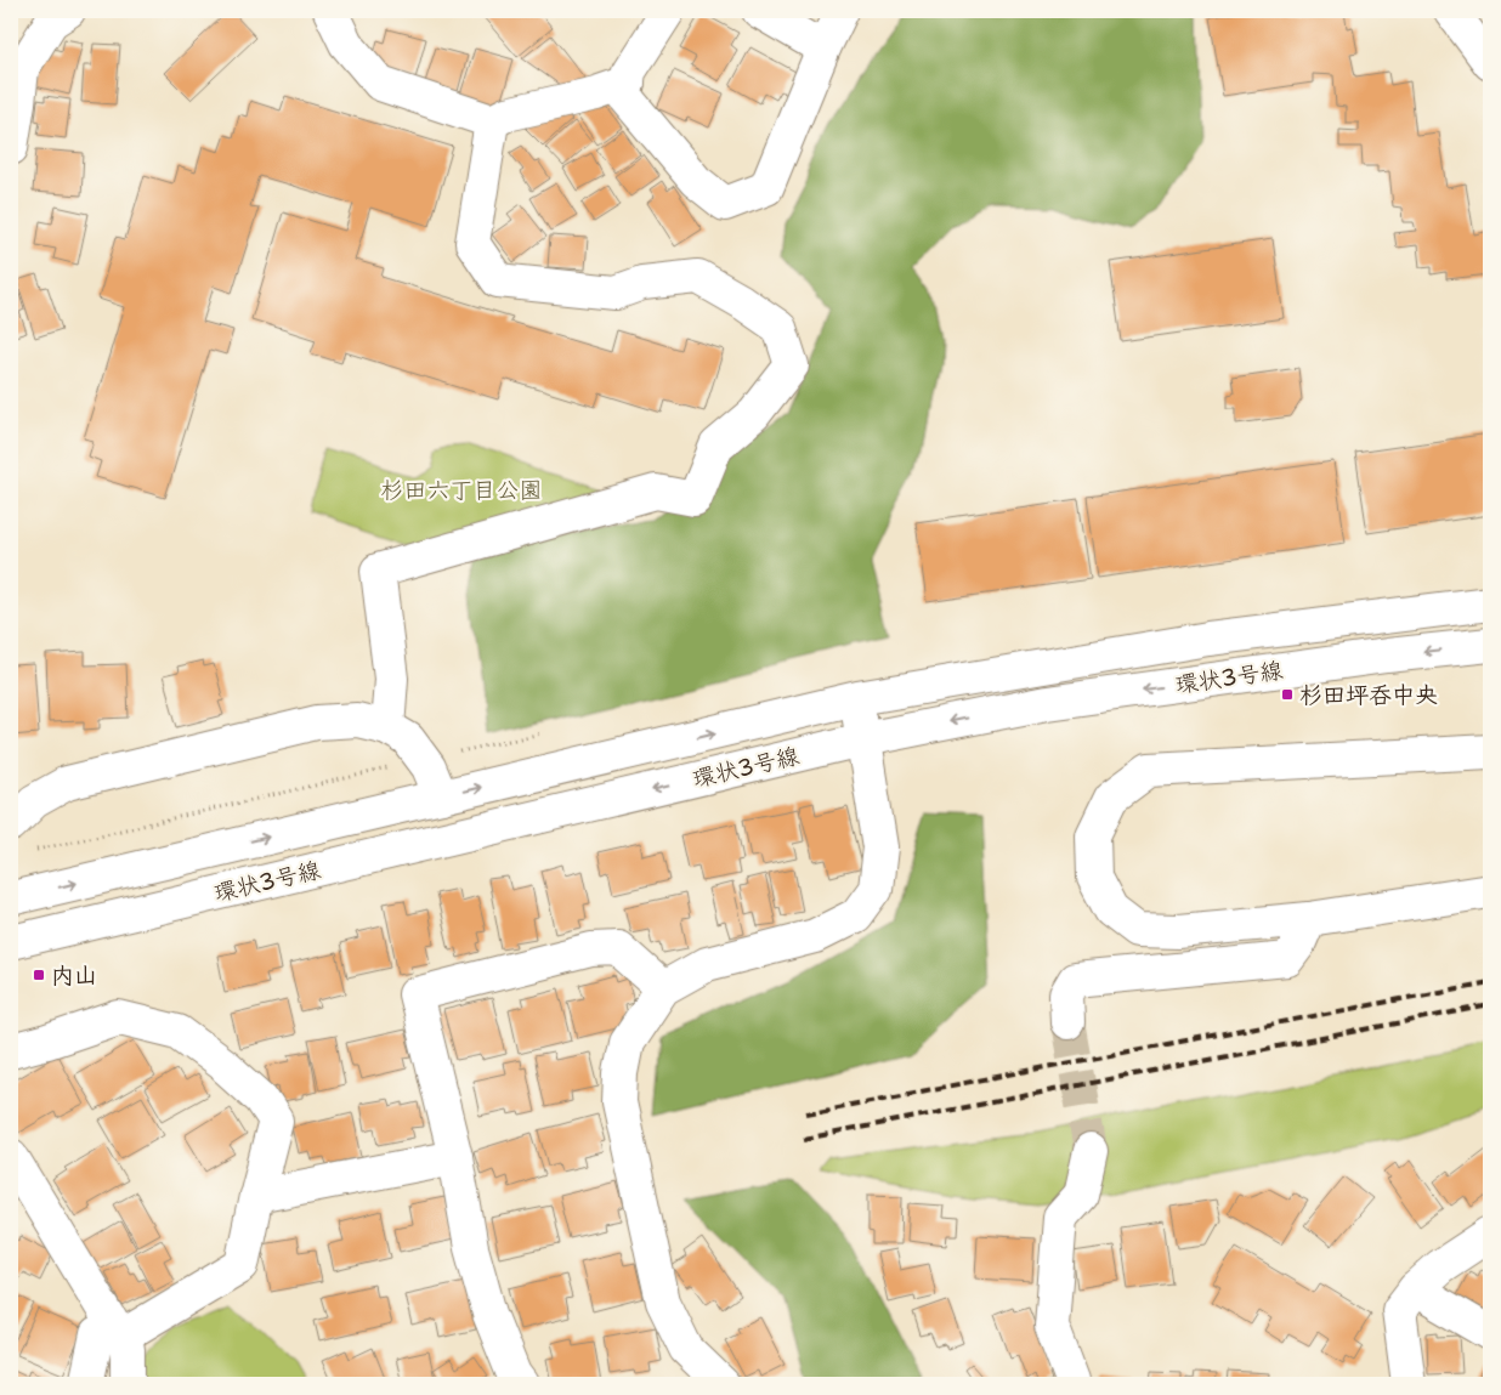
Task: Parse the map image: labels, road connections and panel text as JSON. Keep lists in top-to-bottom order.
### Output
{
  "streets": {
    "street": ["環状3号線"]
  },
  "parks": ["杉田六丁目公園"],
  "places": {
    "transit": ["杉田坪呑中央", "内山"]
  }
}
